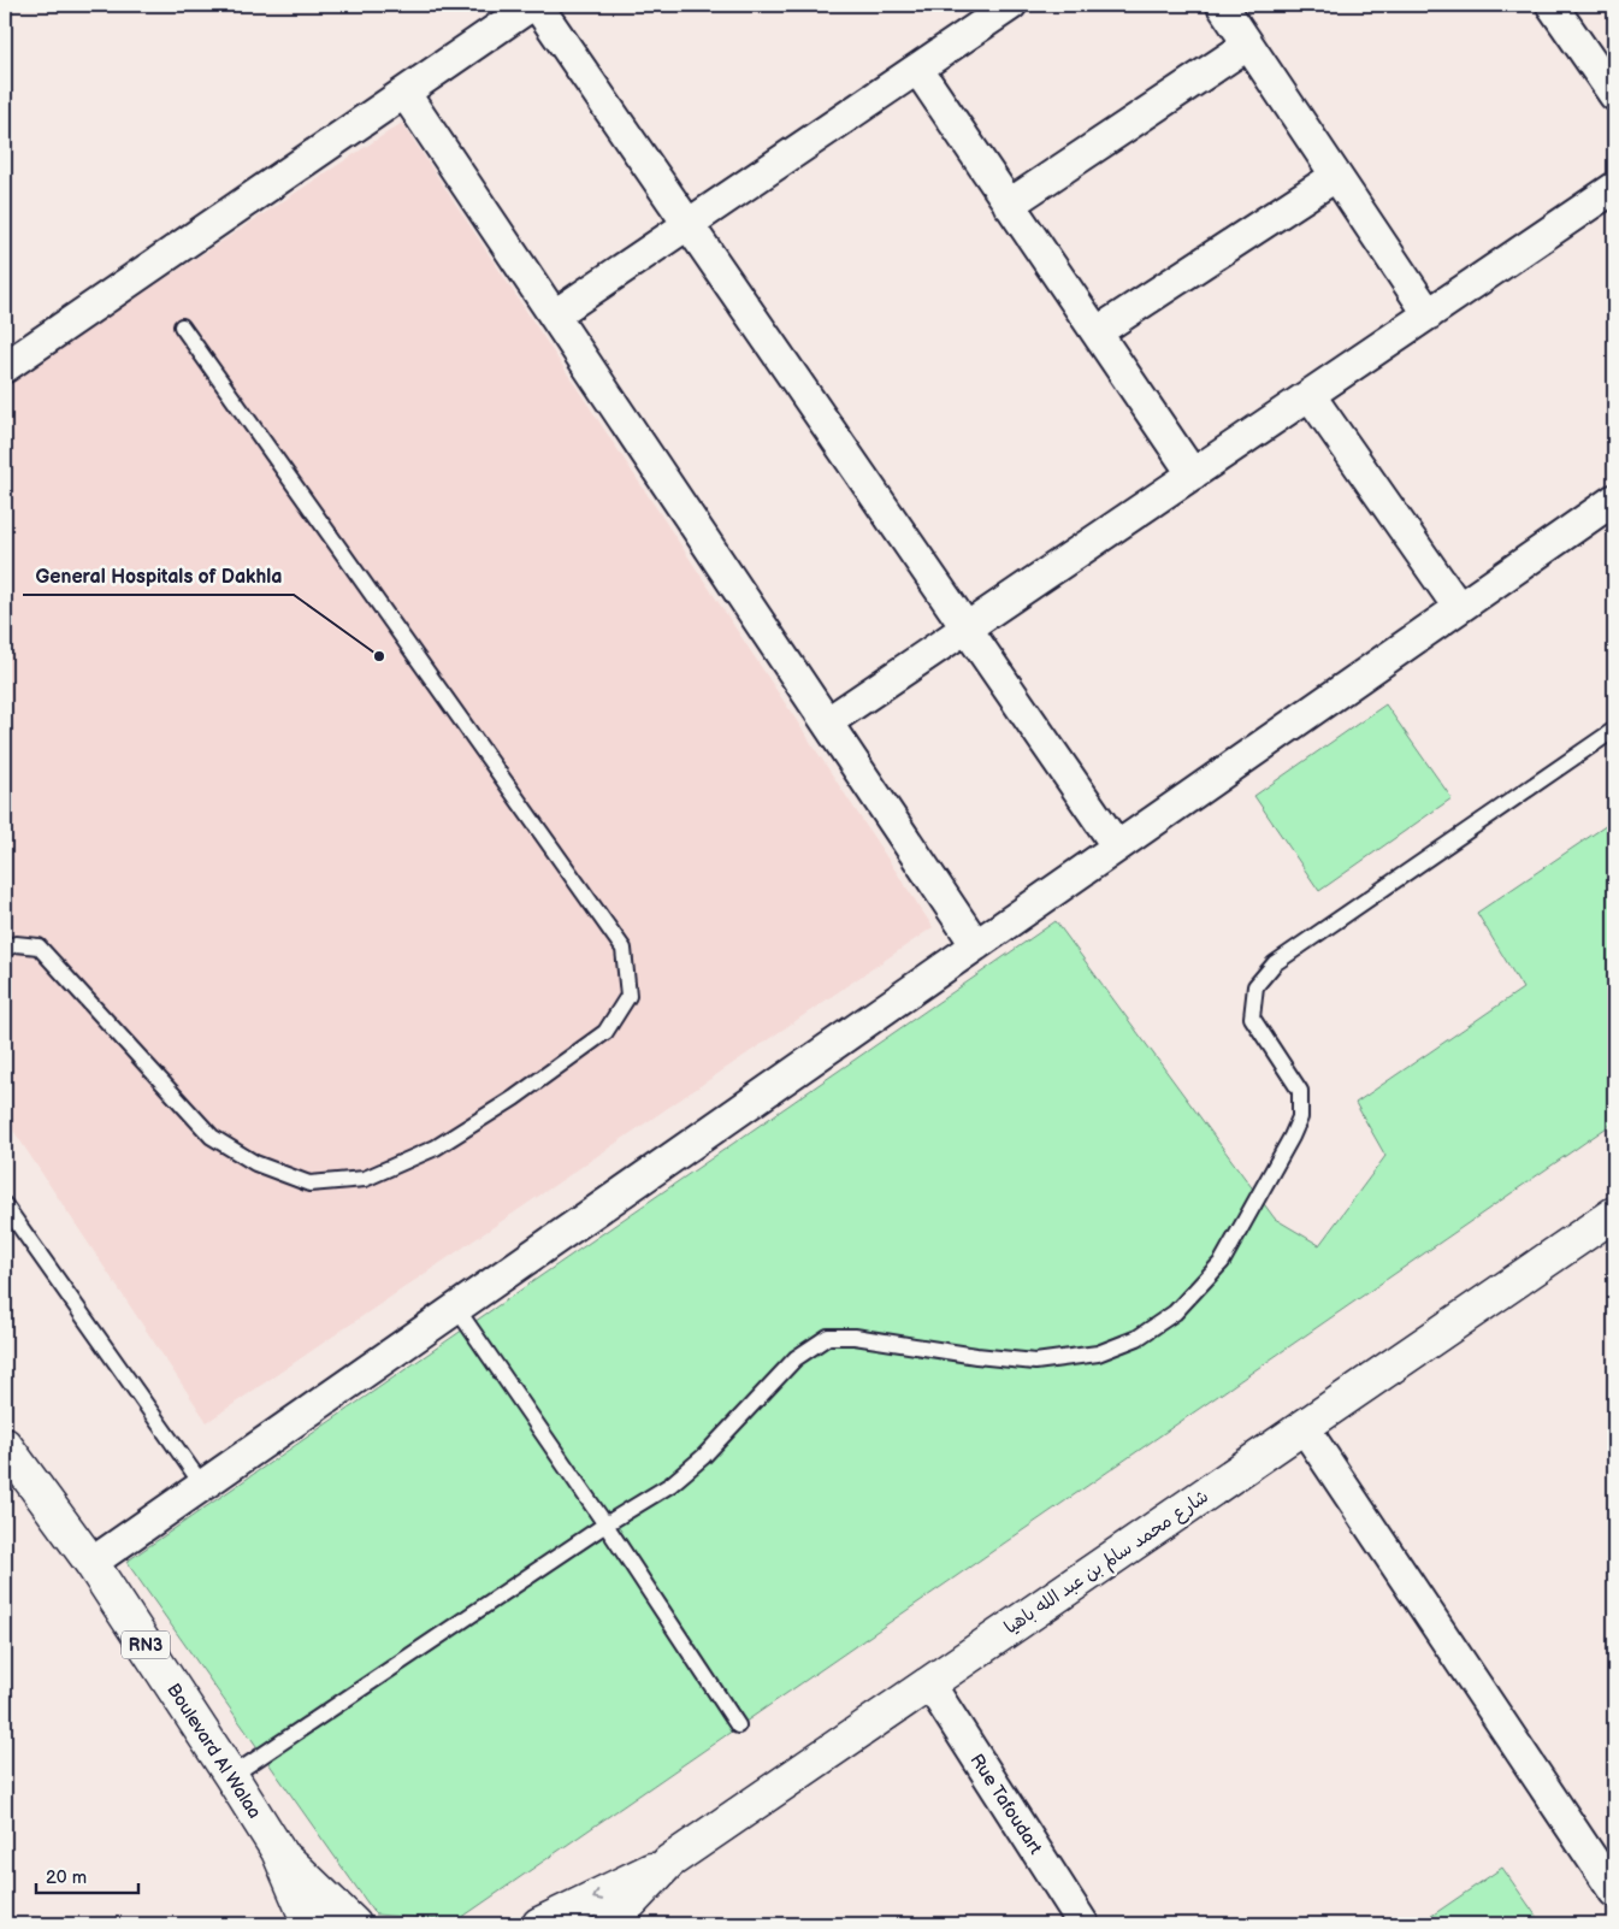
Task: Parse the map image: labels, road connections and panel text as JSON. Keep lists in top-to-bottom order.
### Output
{
  "streets": {
    "street": [
      "شارع محمد سالم بن عبد الله باهيا",
      "RN3",
      "Boulevard Al Walaa",
      "Rue Tafoudart"
    ]
  },
  "crossings": [
    ["شارع محمد سالم بن عبد الله باهيا", "Rue Tafoudart"],
    ["RN3", "Boulevard Al Walaa"]
  ],
  "places": ["General Hospitals of Dakhla"],
  "scale_bar": "20 m"
}
